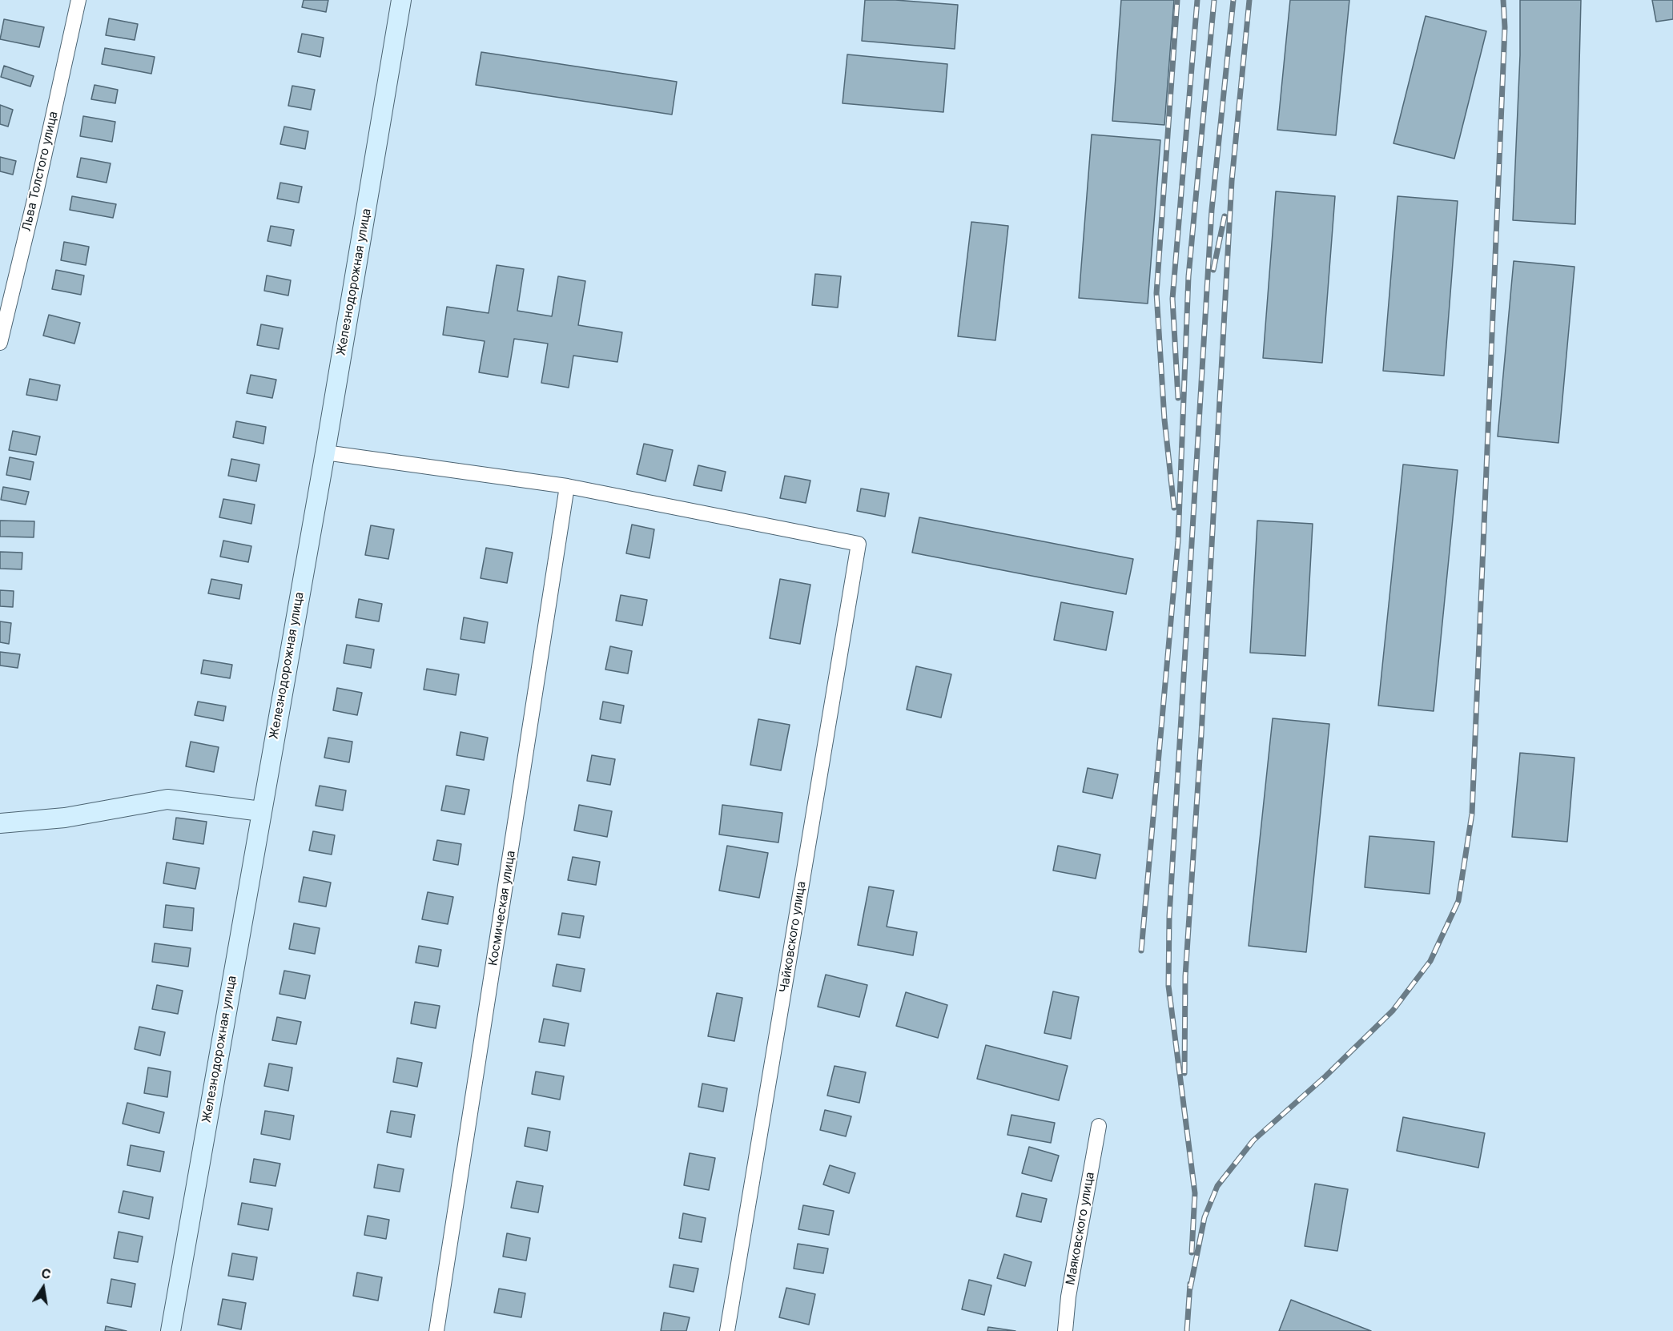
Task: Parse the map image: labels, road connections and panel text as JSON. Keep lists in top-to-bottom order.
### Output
{
  "streets": {
    "street": [
      "Льва Толстого улица",
      "Железнодорожная улица",
      "Космическая улица",
      "Чайковского улица",
      "Маяковского улица"
    ]
  },
  "crossings": [
    ["Космическая улица", "Чайковского улица"]
  ],
  "north": "top"
}
